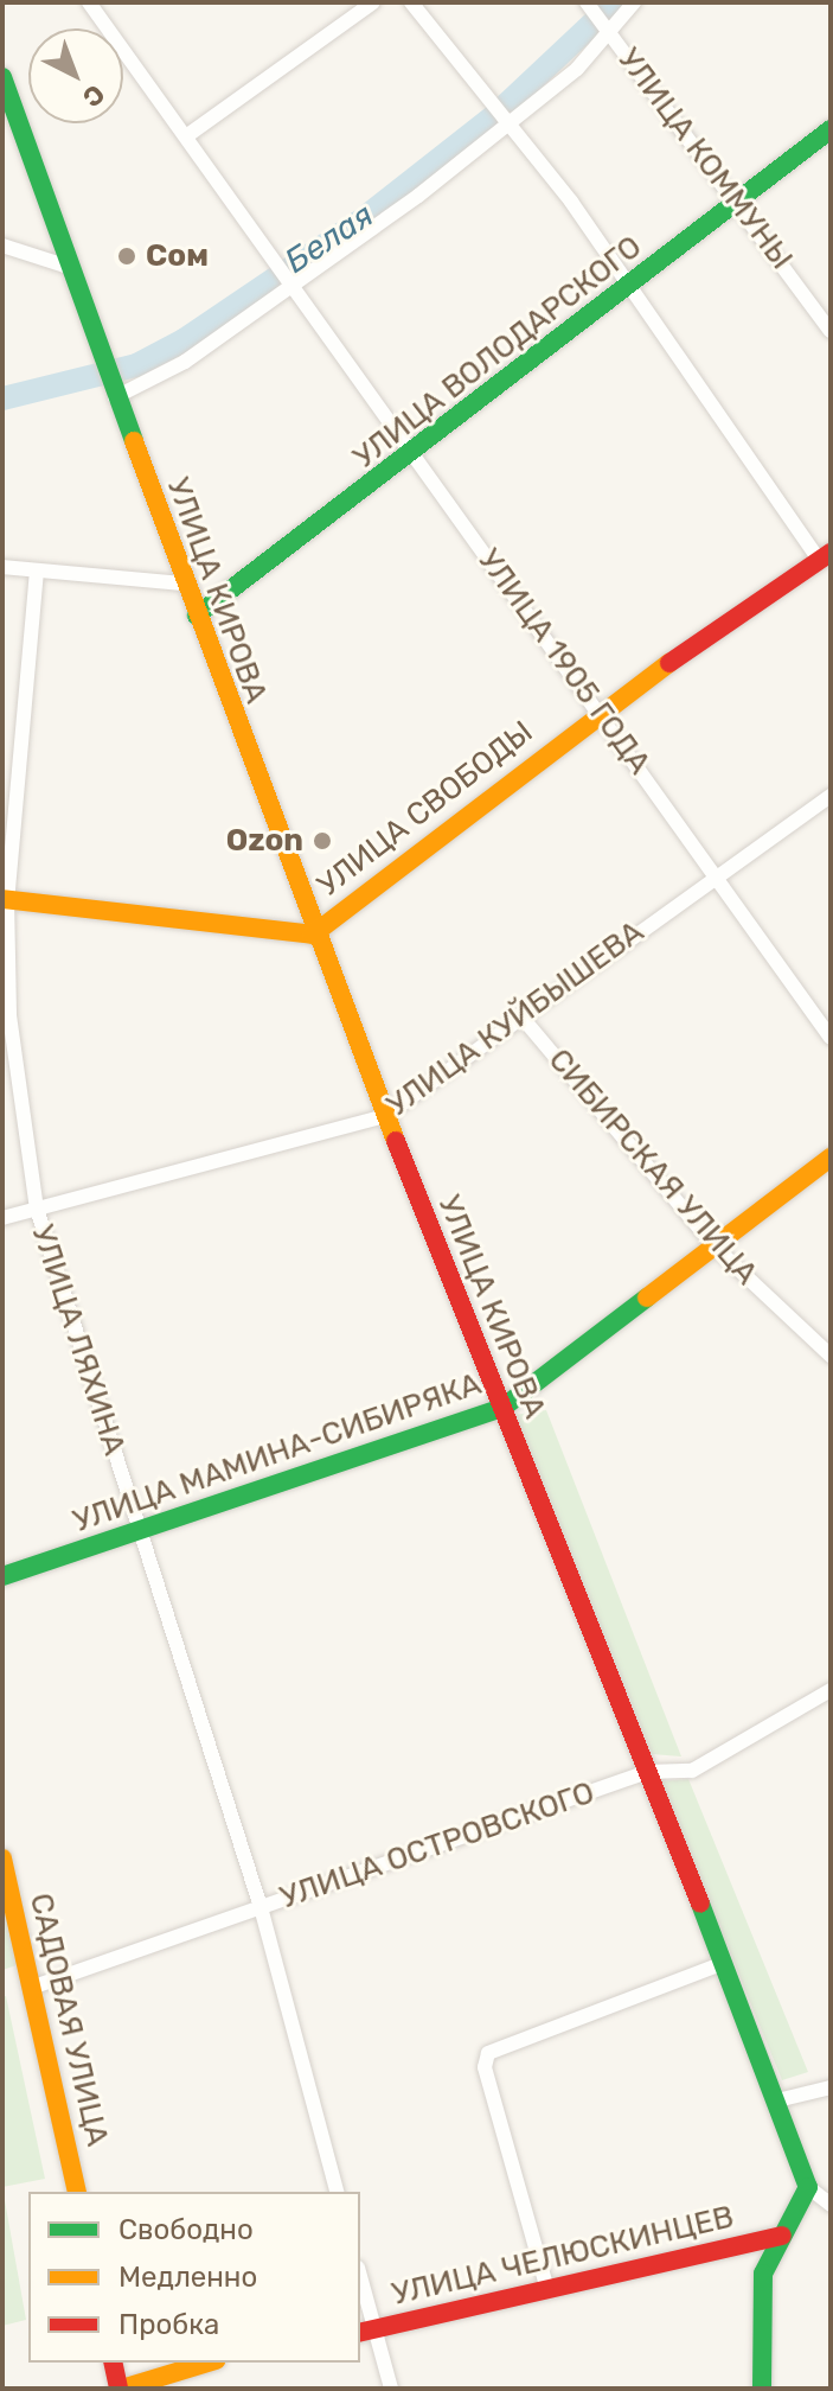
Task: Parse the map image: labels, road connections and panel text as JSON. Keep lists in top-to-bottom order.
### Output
{
  "streets": {
    "main road": [
      "УЛИЦА ВОЛОДАРСКОГО",
      "УЛИЦА КИРОВА",
      "УЛИЦА СВОБОДЫ",
      "УЛИЦА МАМИНА-СИБИРЯКА",
      "САДОВАЯ УЛИЦА",
      "УЛИЦА ЧЕЛЮСКИНЦЕВ"
    ],
    "street": [
      "УЛИЦА КОММУНЫ",
      "УЛИЦА 1905 ГОДА",
      "УЛИЦА КУЙБЫШЕВА",
      "СИБИРСКАЯ УЛИЦА",
      "УЛИЦА ЛЯХИНА",
      "УЛИЦА ОСТРОВСКОГО"
    ]
  },
  "crossings": [
    ["УЛИЦА КОММУНЫ", "УЛИЦА ВОЛОДАРСКОГО"],
    ["УЛИЦА ВОЛОДАРСКОГО", "УЛИЦА КИРОВА"],
    ["УЛИЦА ВОЛОДАРСКОГО", "УЛИЦА 1905 ГОДА"],
    ["УЛИЦА КИРОВА", "УЛИЦА СВОБОДЫ"],
    ["УЛИЦА КИРОВА", "УЛИЦА КУЙБЫШЕВА"],
    ["УЛИЦА КИРОВА", "УЛИЦА МАМИНА-СИБИРЯКА"],
    ["УЛИЦА КИРОВА", "УЛИЦА ОСТРОВСКОГО"],
    ["УЛИЦА 1905 ГОДА", "УЛИЦА СВОБОДЫ"],
    ["УЛИЦА 1905 ГОДА", "УЛИЦА КУЙБЫШЕВА"],
    ["УЛИЦА СВОБОДЫ", "УЛИЦА ЛЯХИНА"],
    ["УЛИЦА КУЙБЫШЕВА", "СИБИРСКАЯ УЛИЦА"],
    ["УЛИЦА КУЙБЫШЕВА", "УЛИЦА ЛЯХИНА"],
    ["СИБИРСКАЯ УЛИЦА", "УЛИЦА МАМИНА-СИБИРЯКА"],
    ["УЛИЦА ЛЯХИНА", "УЛИЦА МАМИНА-СИБИРЯКА"],
    ["УЛИЦА ЛЯХИНА", "УЛИЦА ОСТРОВСКОГО"],
    ["УЛИЦА ОСТРОВСКОГО", "САДОВАЯ УЛИЦА"]
  ],
  "water": ["Белая"],
  "places": ["Сом", "Ozon"],
  "legend": ["Свободно", "Медленно", "Пробка"],
  "north": "bottom right"
}
